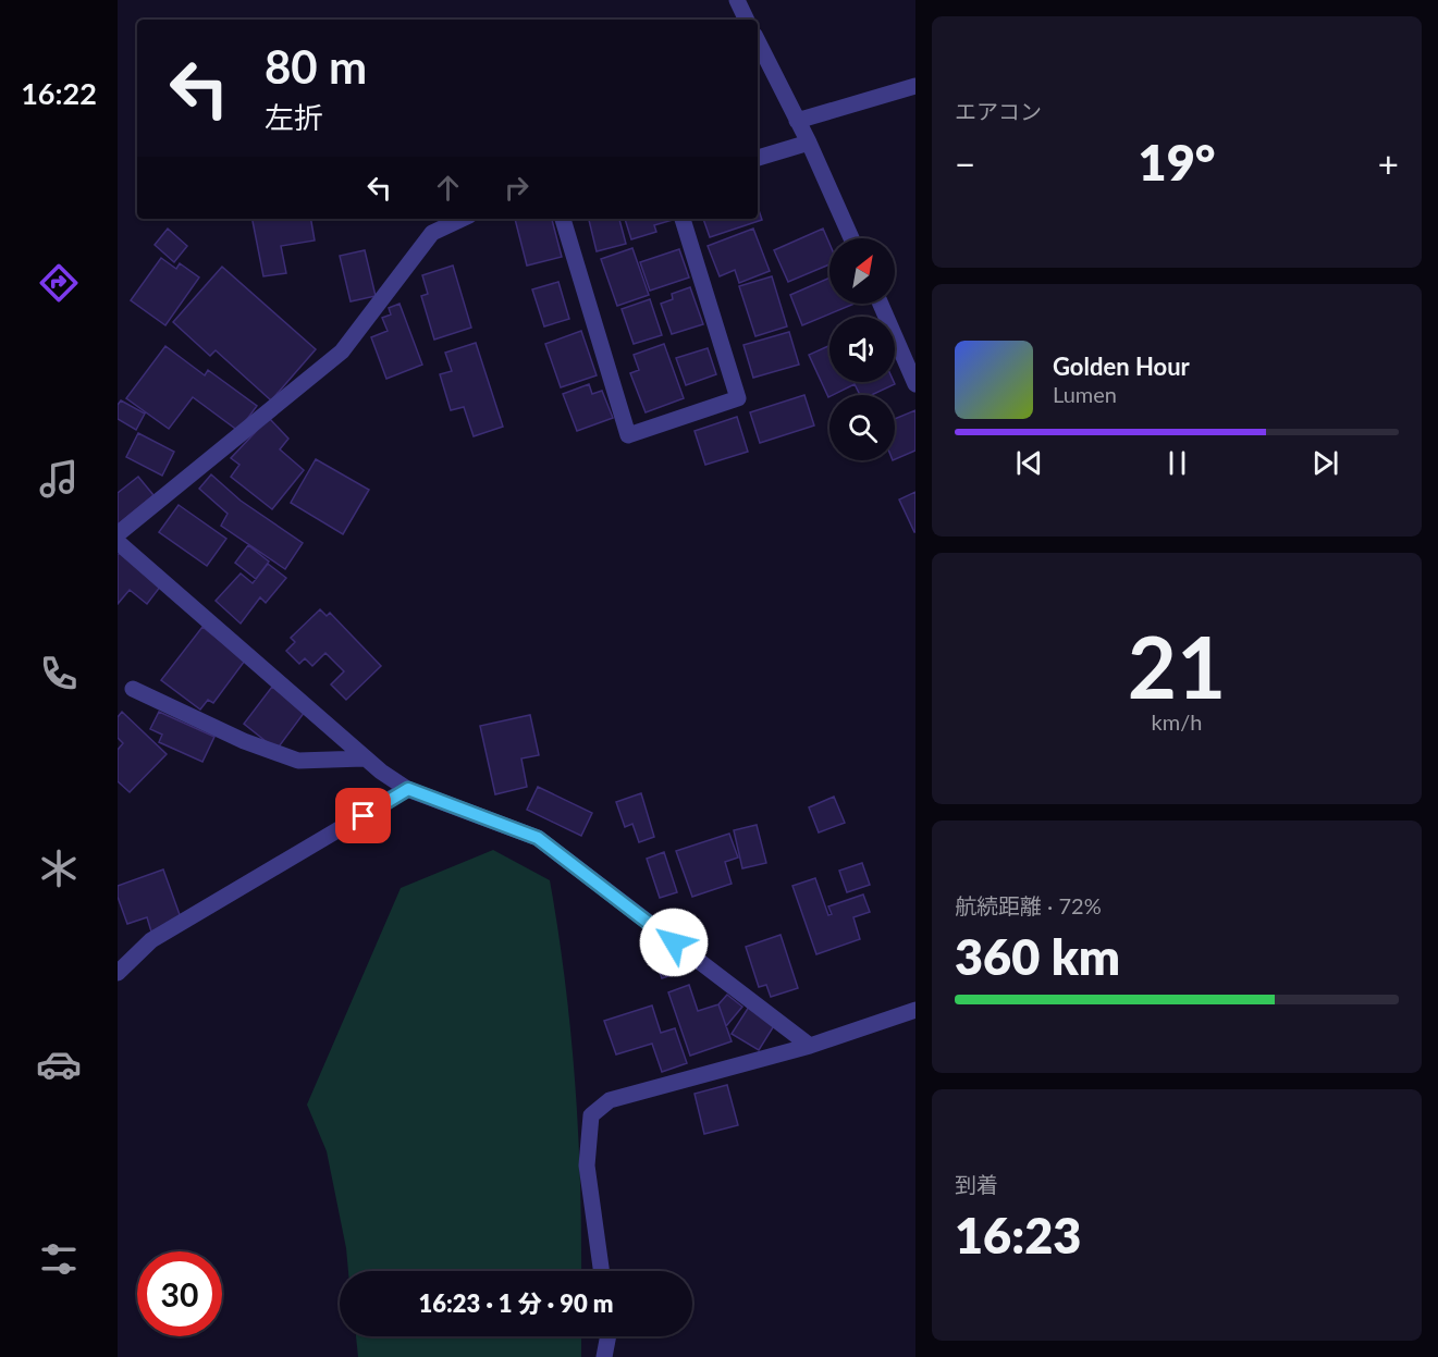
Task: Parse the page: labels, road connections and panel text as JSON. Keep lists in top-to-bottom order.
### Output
{
  "north": "top right",
  "page": {
    "tabs": "16:22",
    "tile": [
      "エアコン",
      ["21", "km/h"],
      ["航続距離 · 72%", "360 km"],
      ["到着", "16:23"]
    ],
    "turn": ["80 m", "左折"],
    "heat": ["−", "19°", "+"],
    "song": ["Golden Hour", "Lumen"],
    "limit": "30",
    "trip": "16:23 · 1 分 · 90 m"
  }
}
